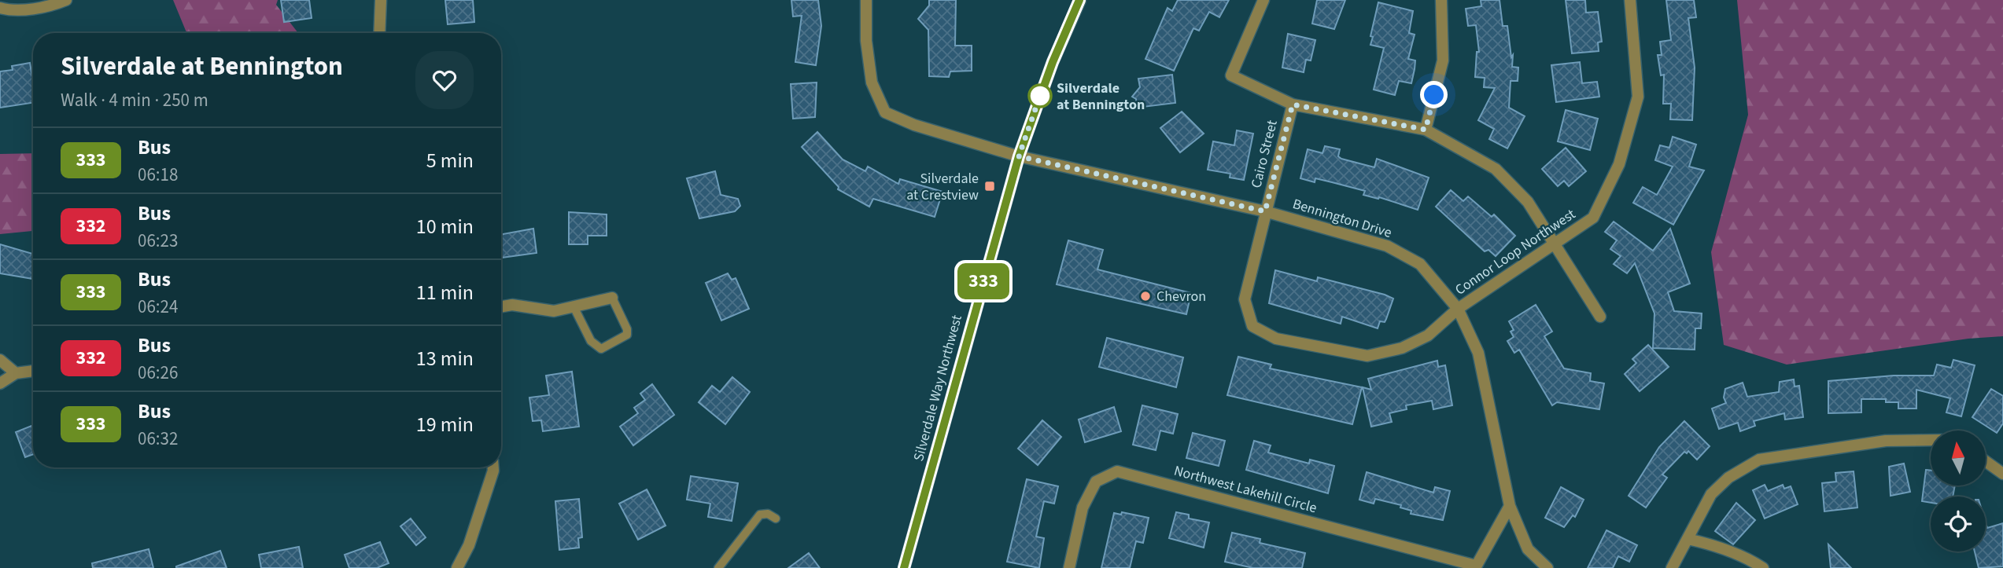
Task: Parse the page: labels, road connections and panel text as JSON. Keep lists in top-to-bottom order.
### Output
{
  "streets": {
    "main road": ["Silverdale Way Northwest"],
    "street": [
      "Cairo Street",
      "Bennington Drive",
      "Connor Loop Northwest",
      "Northwest Lakehill Circle"
    ]
  },
  "crossings": [
    ["Cairo Street", "Bennington Drive"],
    ["Cairo Street", "Connor Loop Northwest"],
    ["Bennington Drive", "Connor Loop Northwest"],
    ["Bennington Drive", "Silverdale Way Northwest"]
  ],
  "places": {
    "other": ["Silverdale at Bennington", "Chevron"],
    "transit": ["Silverdale at Crestview"]
  },
  "lines": ["bus line 333"],
  "north": "top",
  "page": {
    "on_map": "333",
    "heading": ["Silverdale at Bennington", "Walk · 4 min · 250 m"],
    "list": [
      {
        "mark": "333",
        "name": "Bus",
        "note": "06:18",
        "value": "5 min"
      },
      {
        "mark": "332",
        "name": "Bus",
        "note": "06:23",
        "value": "10 min"
      },
      {
        "mark": "333",
        "name": "Bus",
        "note": "06:24",
        "value": "11 min"
      },
      {
        "mark": "332",
        "name": "Bus",
        "note": "06:26",
        "value": "13 min"
      },
      {
        "mark": "333",
        "name": "Bus",
        "note": "06:32",
        "value": "19 min"
      }
    ]
  }
}
